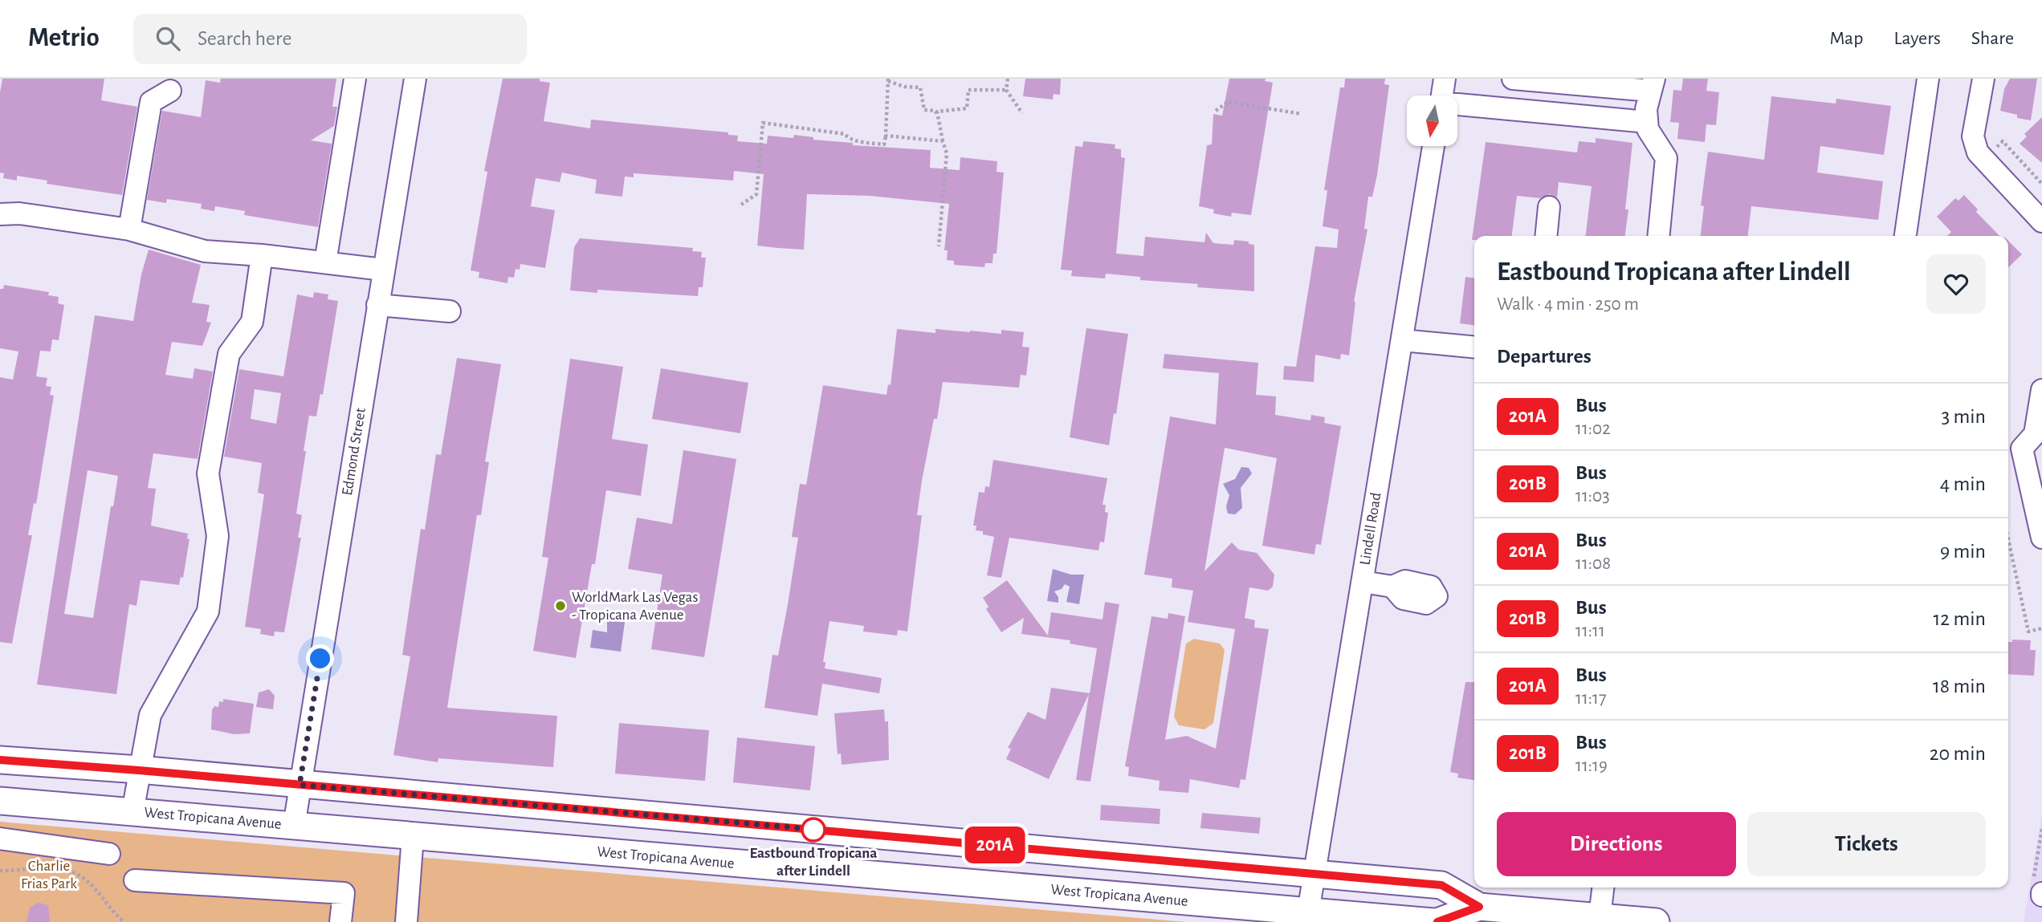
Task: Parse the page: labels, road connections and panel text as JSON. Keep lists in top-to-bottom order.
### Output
{
  "streets": {
    "main road": ["West Tropicana Avenue"],
    "street": ["Edmond Street", "Lindell Road"]
  },
  "crossings": [
    ["Edmond Street", "West Tropicana Avenue"],
    ["Lindell Road", "West Tropicana Avenue"]
  ],
  "parks": ["Charlie Frias Park"],
  "places": ["WorldMark Las Vegas - Tropicana Avenue", "Eastbound Tropicana after Lindell"],
  "lines": ["bus line 201A"],
  "north": "bottom",
  "page": {
    "header": "Metrio",
    "search": "Search here",
    "nav": ["Map", "Layers", "Share"],
    "on_map": "201A",
    "heading": [
      ["Eastbound Tropicana after Lindell", "Walk · 4 min · 250 m"],
      "Departures"
    ],
    "list": [
      {
        "mark": "201A",
        "name": "Bus",
        "note": "11:02",
        "value": "3 min"
      },
      {
        "mark": "201B",
        "name": "Bus",
        "note": "11:03",
        "value": "4 min"
      },
      {
        "mark": "201A",
        "name": "Bus",
        "note": "11:08",
        "value": "9 min"
      },
      {
        "mark": "201B",
        "name": "Bus",
        "note": "11:11",
        "value": "12 min"
      },
      {
        "mark": "201A",
        "name": "Bus",
        "note": "11:17",
        "value": "18 min"
      },
      {
        "mark": "201B",
        "name": "Bus",
        "note": "11:19",
        "value": "20 min"
      }
    ],
    "buttons": ["Directions", "Tickets"]
  }
}
